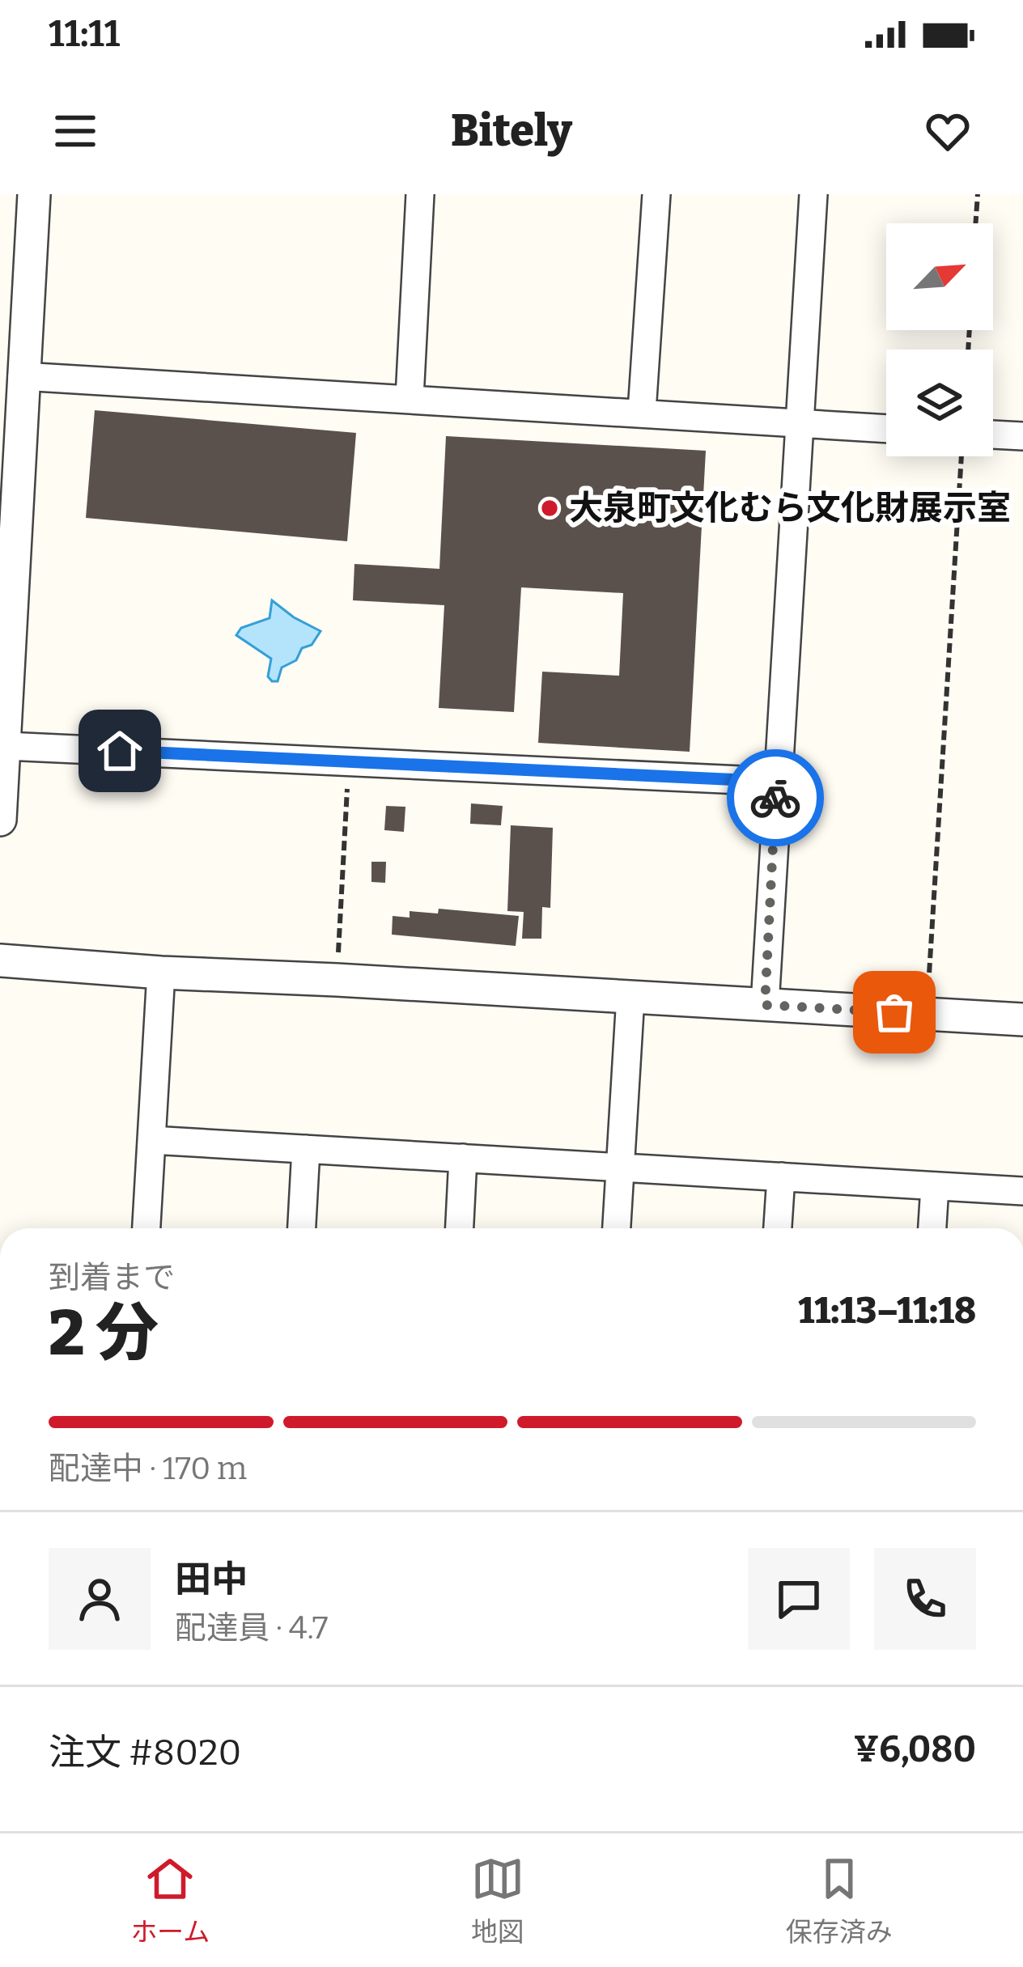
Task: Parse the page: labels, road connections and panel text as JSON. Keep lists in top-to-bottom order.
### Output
{
  "places": ["大泉町文化むら文化財展示室"],
  "north": "top right",
  "page": {
    "status": "11:11",
    "header": "Bitely",
    "heading": ["2 分", "到着まで", "11:13–11:18"],
    "panel": [
      "田中",
      "配達員 · 4.7",
      "注文 #8020",
      "¥6,080"
    ],
    "bar": "配達中 · 170 m",
    "tabs": ["ホーム", "地図", "保存済み"]
  }
}
